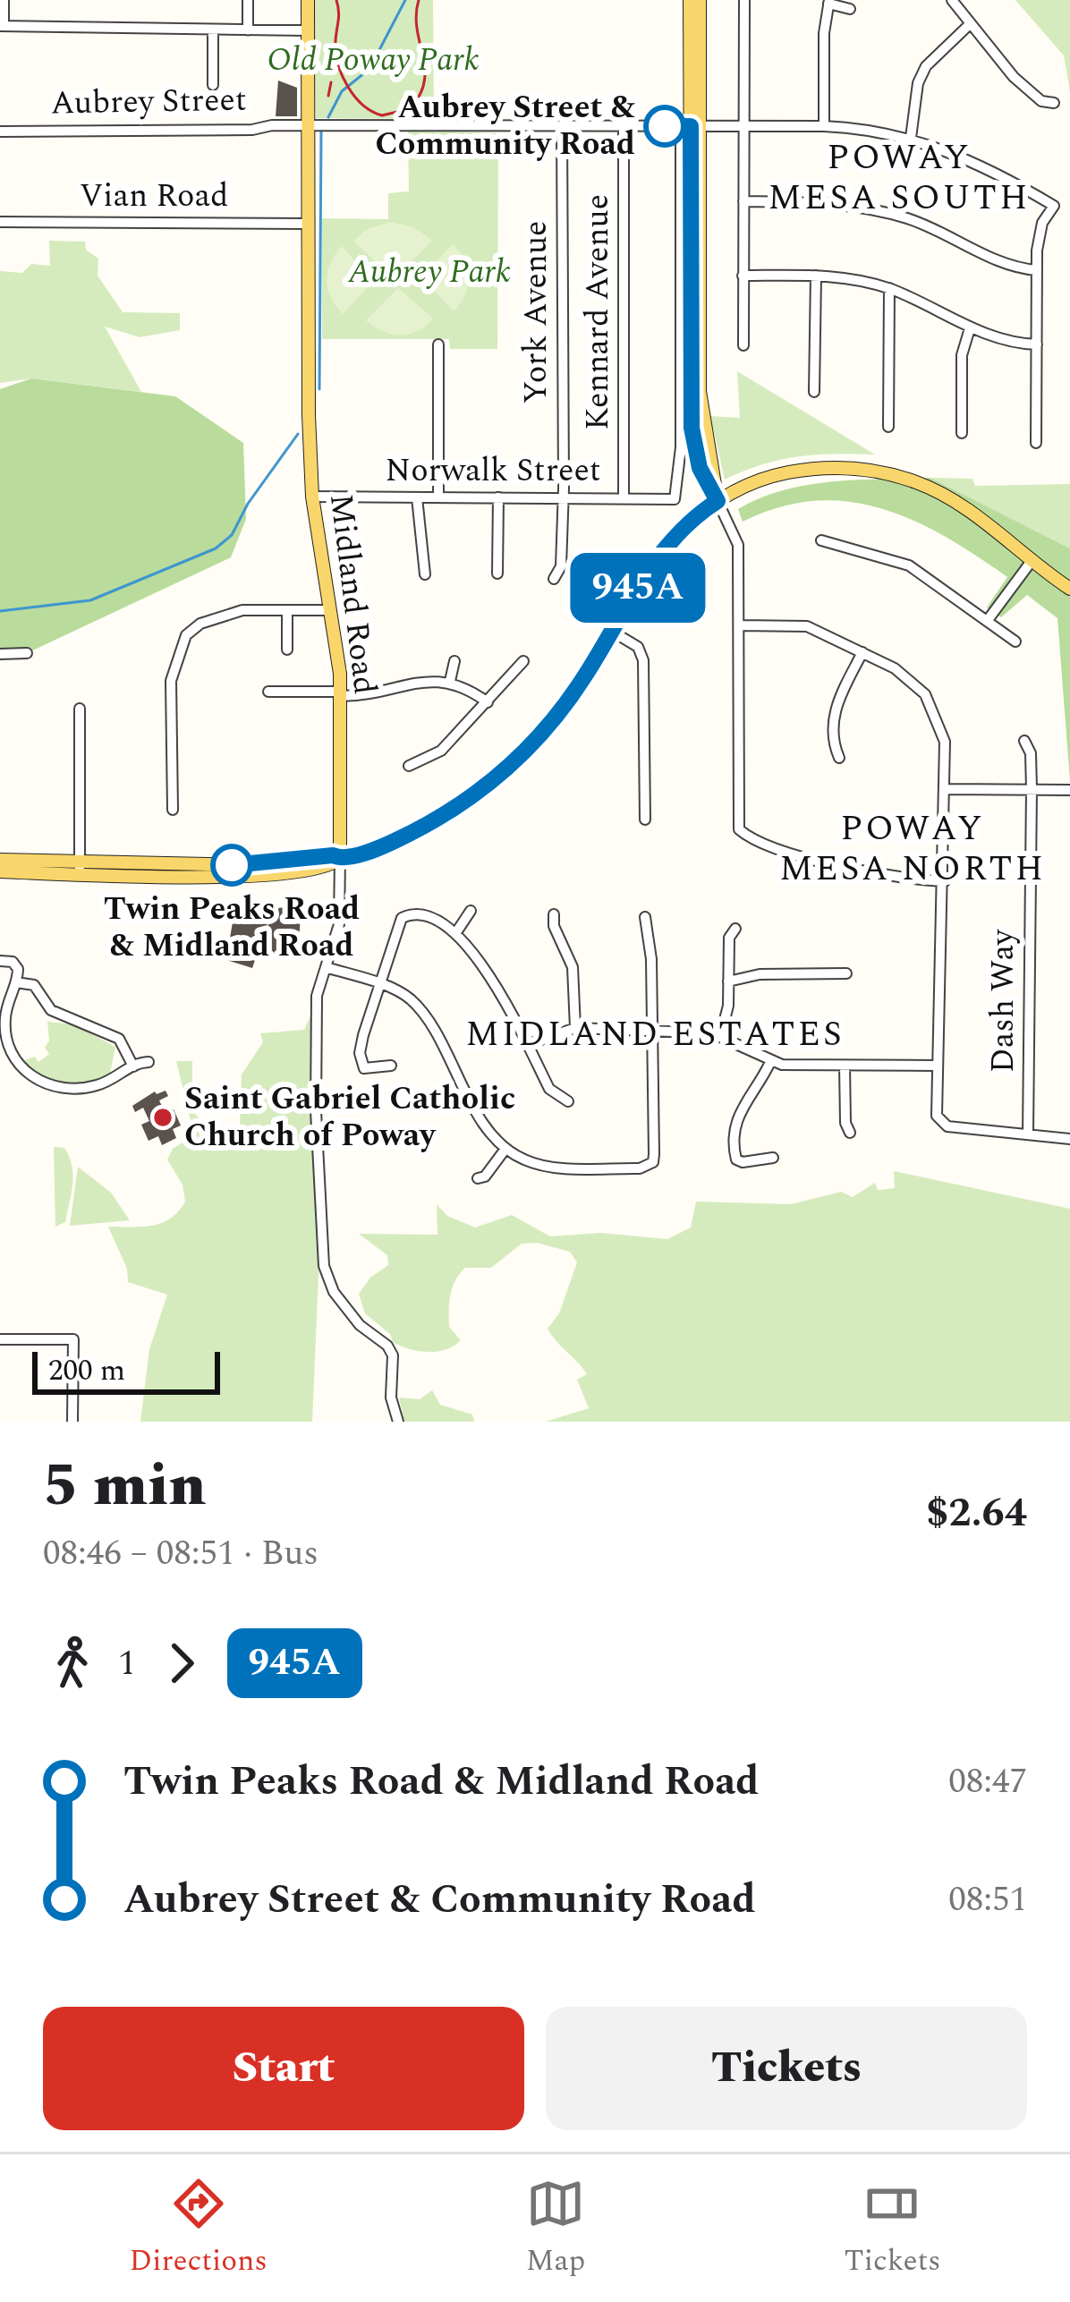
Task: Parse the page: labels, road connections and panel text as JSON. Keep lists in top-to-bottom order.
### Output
{
  "streets": {
    "main road": ["Midland Road"],
    "street": [
      "Aubrey Street",
      "Vian Road",
      "York Avenue",
      "Kennard Avenue",
      "Norwalk Street",
      "Dash Way"
    ]
  },
  "crossings": [
    ["Aubrey Street", "York Avenue"],
    ["Aubrey Street", "Kennard Avenue"],
    ["Aubrey Street", "Norwalk Street"],
    ["Aubrey Street", "Midland Road"],
    ["Vian Road", "Midland Road"],
    ["York Avenue", "Norwalk Street"],
    ["Kennard Avenue", "Norwalk Street"],
    ["Norwalk Street", "Midland Road"]
  ],
  "districts": ["POWAY MESA SOUTH", "POWAY MESA NORTH", "MIDLAND ESTATES"],
  "parks": ["Old Poway Park", "Aubrey Park"],
  "places": ["Aubrey Street & Community Road", "Twin Peaks Road & Midland Road", "Saint Gabriel Catholic Church of Poway"],
  "lines": ["bus line 945A"],
  "scale_bar": "200 m",
  "page": {
    "on_map": "945A",
    "scale": "200 m",
    "heading": ["5 min", "08:46 – 08:51 · Bus", "$2.64"],
    "legs": ["1", "945A"],
    "list": [
      {
        "name": "Twin Peaks Road & Midland Road",
        "value": "08:47"
      },
      {
        "name": "Aubrey Street & Community Road",
        "value": "08:51"
      }
    ],
    "buttons": ["Start", "Tickets"],
    "tabs": ["Directions", "Map", "Tickets"]
  }
}
